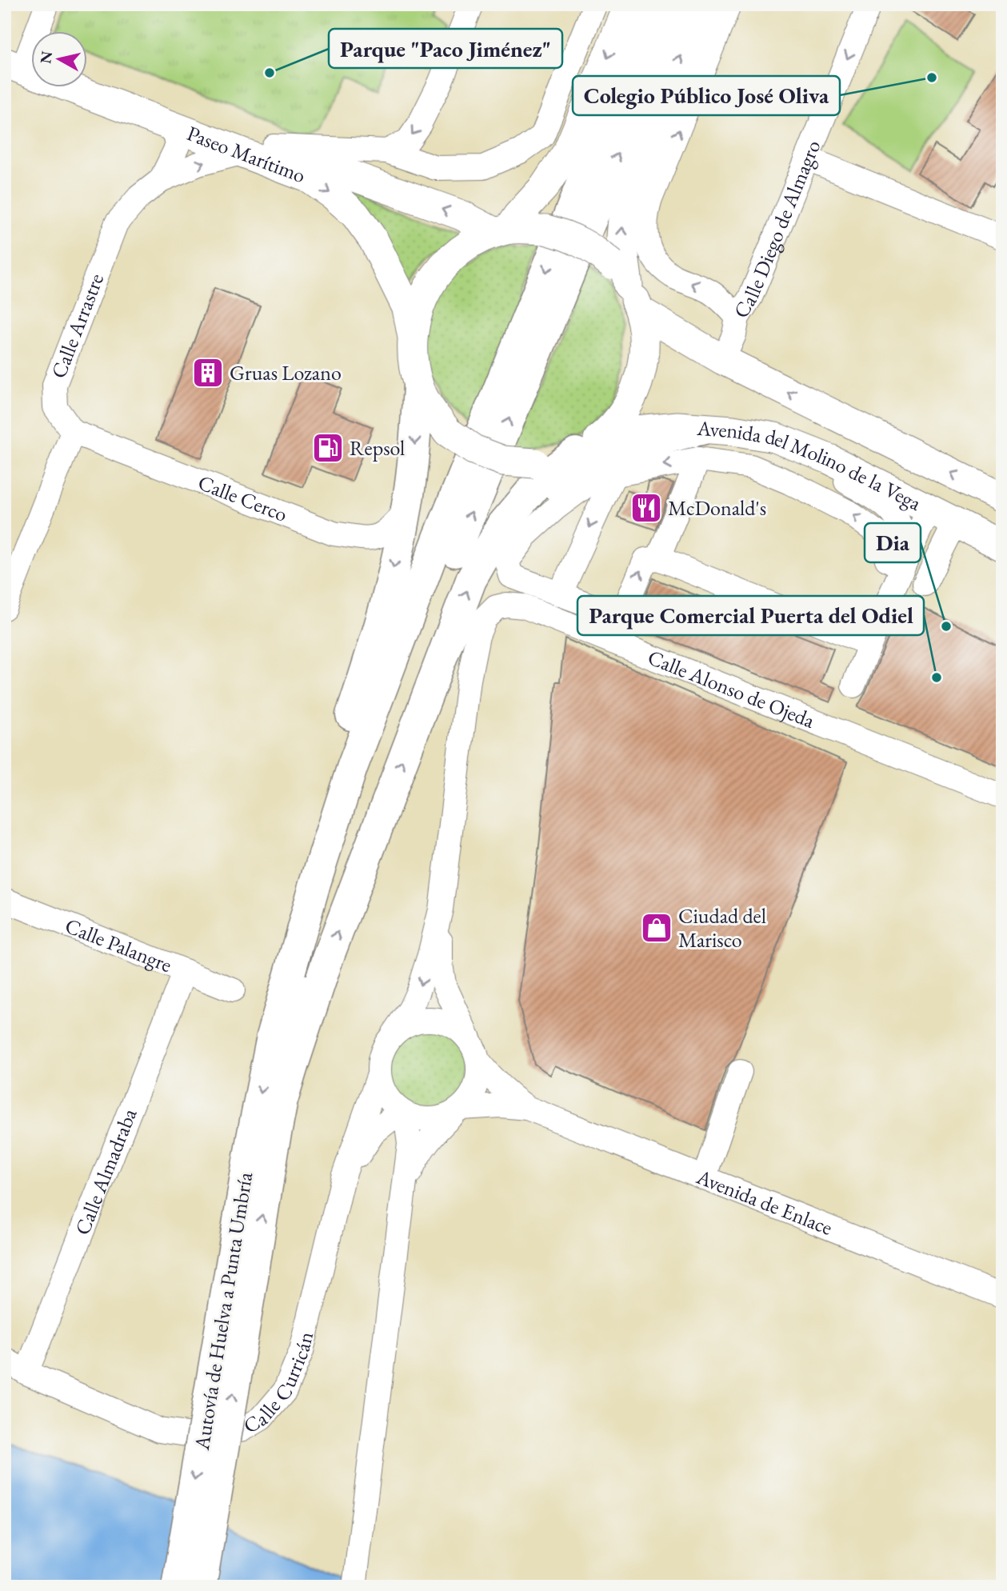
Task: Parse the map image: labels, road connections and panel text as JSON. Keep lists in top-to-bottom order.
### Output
{
  "streets": {
    "highway": ["Autovía de Huelva a Punta Umbría"],
    "main road": ["Paseo Marítimo", "Avenida del Molino de la Vega"],
    "street": [
      "Calle Diego de Almagro",
      "Calle Arrastre",
      "Calle Cerco",
      "Calle Alonso de Ojeda",
      "Calle Palangre",
      "Calle Almadraba",
      "Avenida de Enlace",
      "Calle Curricán"
    ]
  },
  "crossings": [
    ["Paseo Marítimo", "Calle Arrastre"],
    ["Calle Arrastre", "Calle Cerco"],
    ["Calle Alonso de Ojeda", "Avenida de Enlace"],
    ["Calle Alonso de Ojeda", "Calle Curricán"],
    ["Calle Palangre", "Calle Almadraba"],
    ["Calle Almadraba", "Calle Curricán"],
    ["Avenida de Enlace", "Calle Curricán"]
  ],
  "one_way": ["Calle Diego de Almagro"],
  "places": {
    "other": [
      "Parque \"Paco Jiménez\"",
      "Colegio Público José Oliva",
      "Dia",
      "Parque Comercial Puerta del Odiel"
    ],
    "building": ["Gruas Lozano"],
    "fuel station": ["Repsol"],
    "restaurant": ["McDonald's"],
    "shop": ["Ciudad del Marisco"]
  },
  "north": "left"
}
